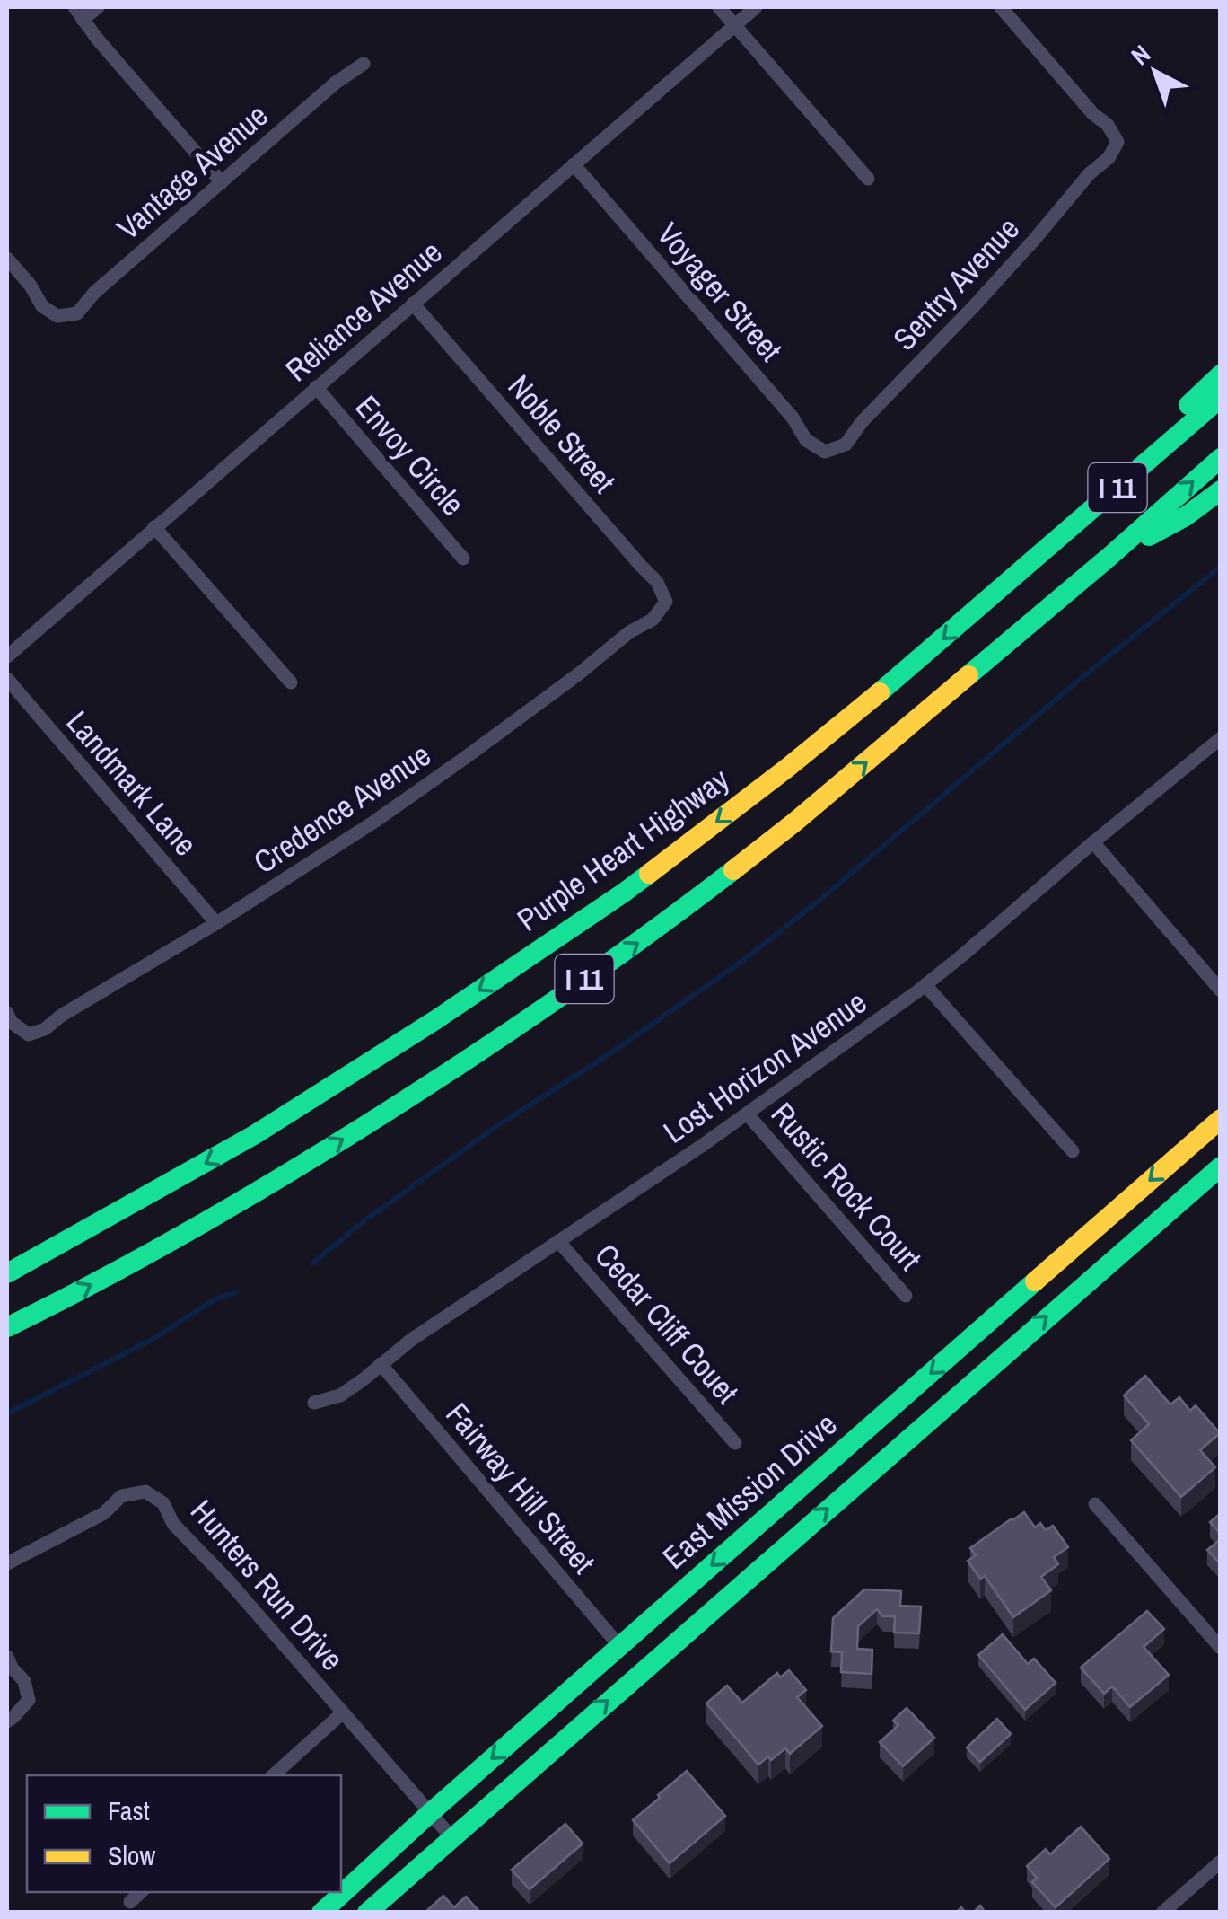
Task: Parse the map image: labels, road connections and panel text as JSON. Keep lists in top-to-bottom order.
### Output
{
  "streets": {
    "main road": ["I 11", "Purple Heart Highway", "East Mission Drive"],
    "street": [
      "Vantage Avenue",
      "Sentry Avenue",
      "Voyager Street",
      "Reliance Avenue",
      "Noble Street",
      "Envoy Circle",
      "Landmark Lane",
      "Credence Avenue",
      "Lost Horizon Avenue",
      "Rustic Rock Court",
      "Cedar Cliff Couet",
      "Fairway Hill Street",
      "Hunters Run Drive"
    ]
  },
  "crossings": [
    ["Sentry Avenue", "Voyager Street"],
    ["Voyager Street", "Reliance Avenue"],
    ["Reliance Avenue", "Noble Street"],
    ["Reliance Avenue", "Envoy Circle"],
    ["Noble Street", "Credence Avenue"],
    ["Landmark Lane", "Credence Avenue"],
    ["Lost Horizon Avenue", "Rustic Rock Court"],
    ["Lost Horizon Avenue", "Cedar Cliff Couet"],
    ["Lost Horizon Avenue", "Fairway Hill Street"],
    ["Fairway Hill Street", "East Mission Drive"],
    ["East Mission Drive", "Hunters Run Drive"]
  ],
  "legend": ["Fast", "Slow"],
  "north": "top left"
}
